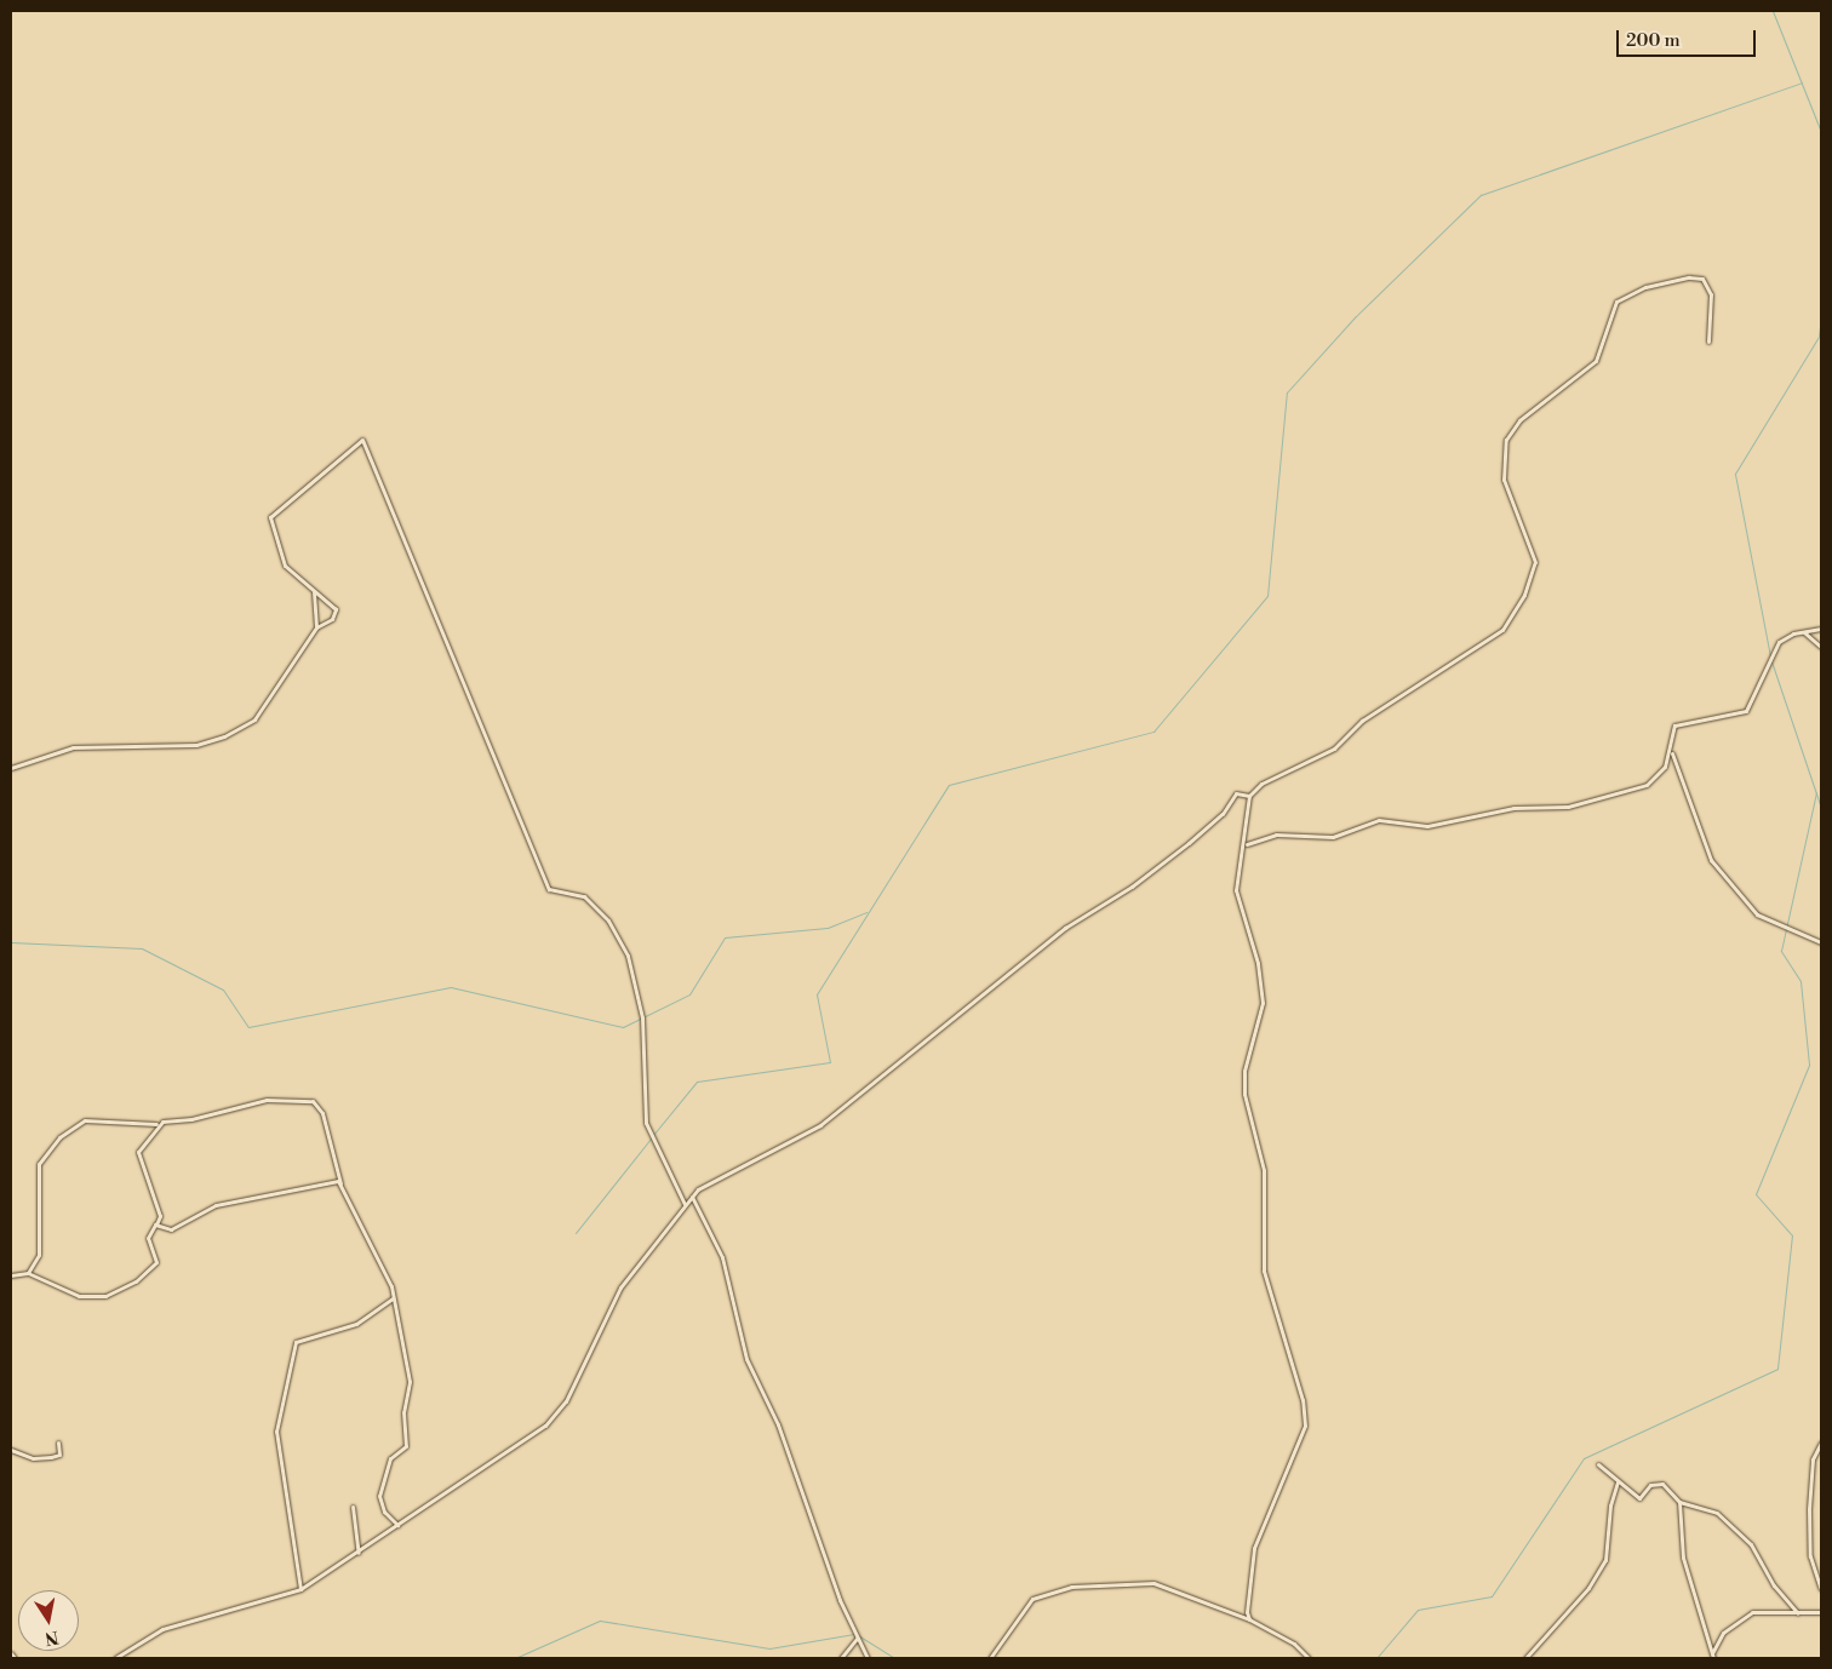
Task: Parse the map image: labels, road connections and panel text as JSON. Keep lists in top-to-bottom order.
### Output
{
  "scale_bar": "200 m",
  "north": "bottom"
}
